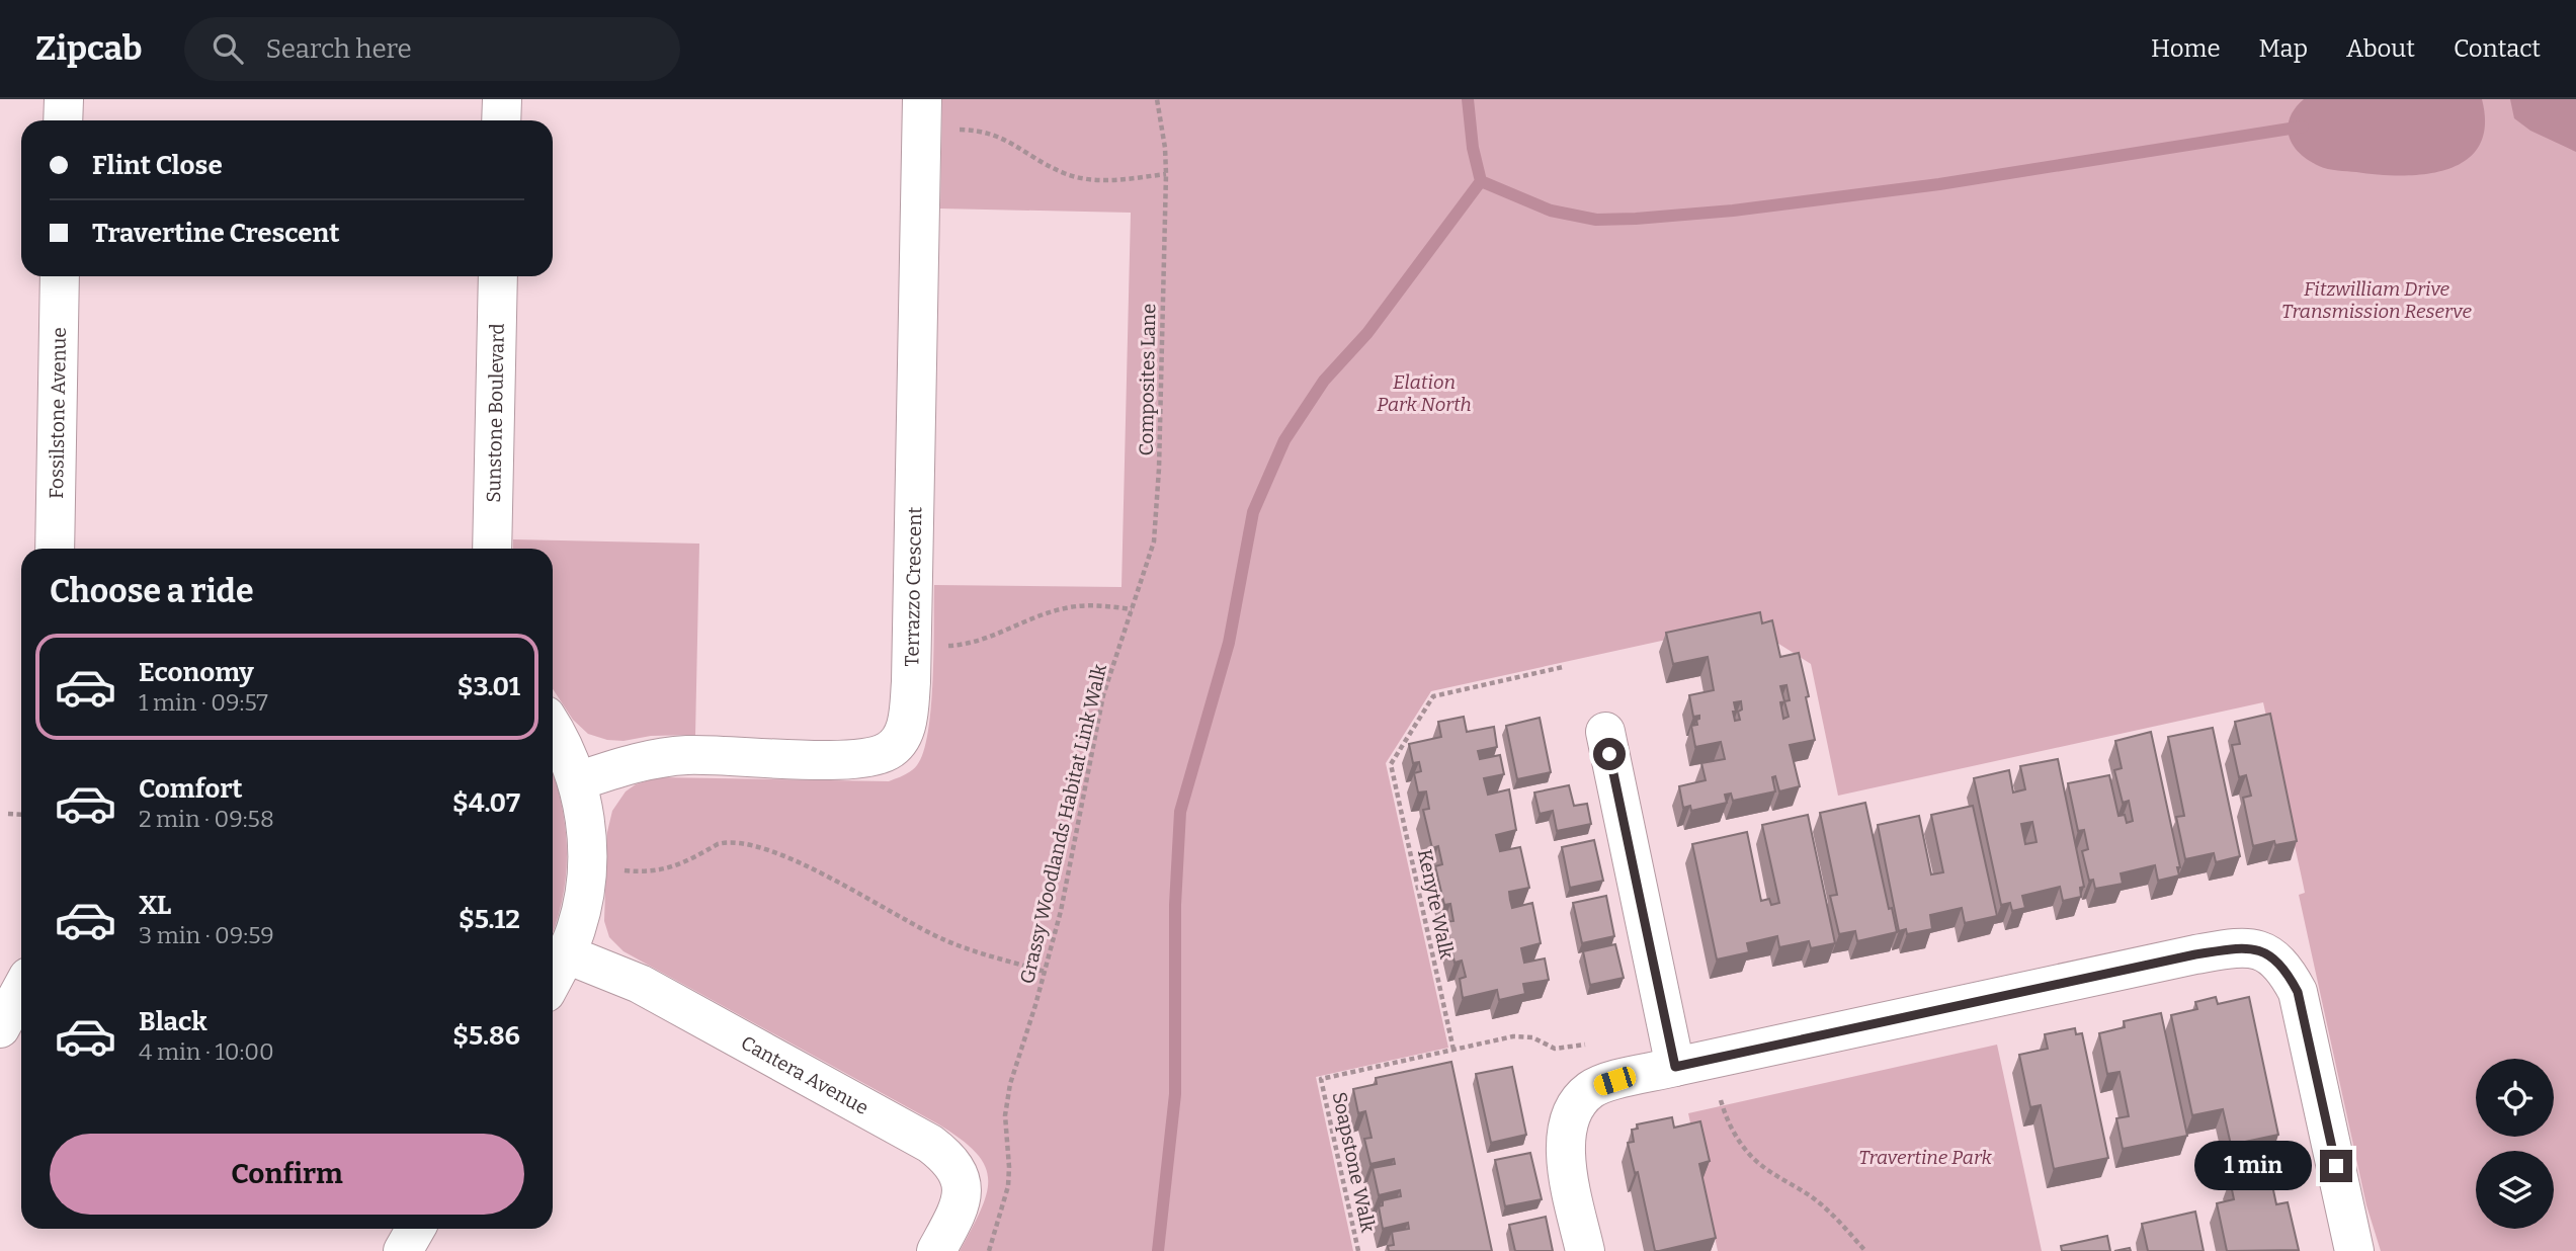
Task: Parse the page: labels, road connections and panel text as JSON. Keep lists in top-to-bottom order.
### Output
{
  "streets": {
    "street": [
      "Fossilstone Avenue",
      "Sunstone Boulevard",
      "Terrazzo Crescent",
      "Cantera Avenue"
    ],
    "path": [
      "Composites Lane",
      "Grassy Woodlands Habitat Link Walk",
      "Kenyte Walk",
      "Soapstone Walk"
    ]
  },
  "crossings": [
    ["Composites Lane", "Grassy Woodlands Habitat Link Walk"],
    ["Kenyte Walk", "Soapstone Walk"]
  ],
  "parks": ["Fitzwilliam Drive Transmission Reserve", "Elation Park North", "Travertine Park"],
  "page": {
    "header": "Zipcab",
    "search": "Search here",
    "nav": [
      "Home",
      "Map",
      "About",
      "Contact"
    ],
    "banner": ["Flint Close", "Travertine Crescent"],
    "heading": "Choose a ride",
    "list": [
      {
        "name": "Economy",
        "note": "1 min · 09:57",
        "value": "$3.01"
      },
      {
        "name": "Comfort",
        "note": "2 min · 09:58",
        "value": "$4.07"
      },
      {
        "name": "XL",
        "note": "3 min · 09:59",
        "value": "$5.12"
      },
      {
        "name": "Black",
        "note": "4 min · 10:00",
        "value": "$5.86"
      }
    ],
    "buttons": "Confirm",
    "bubble": "1 min"
  }
}
